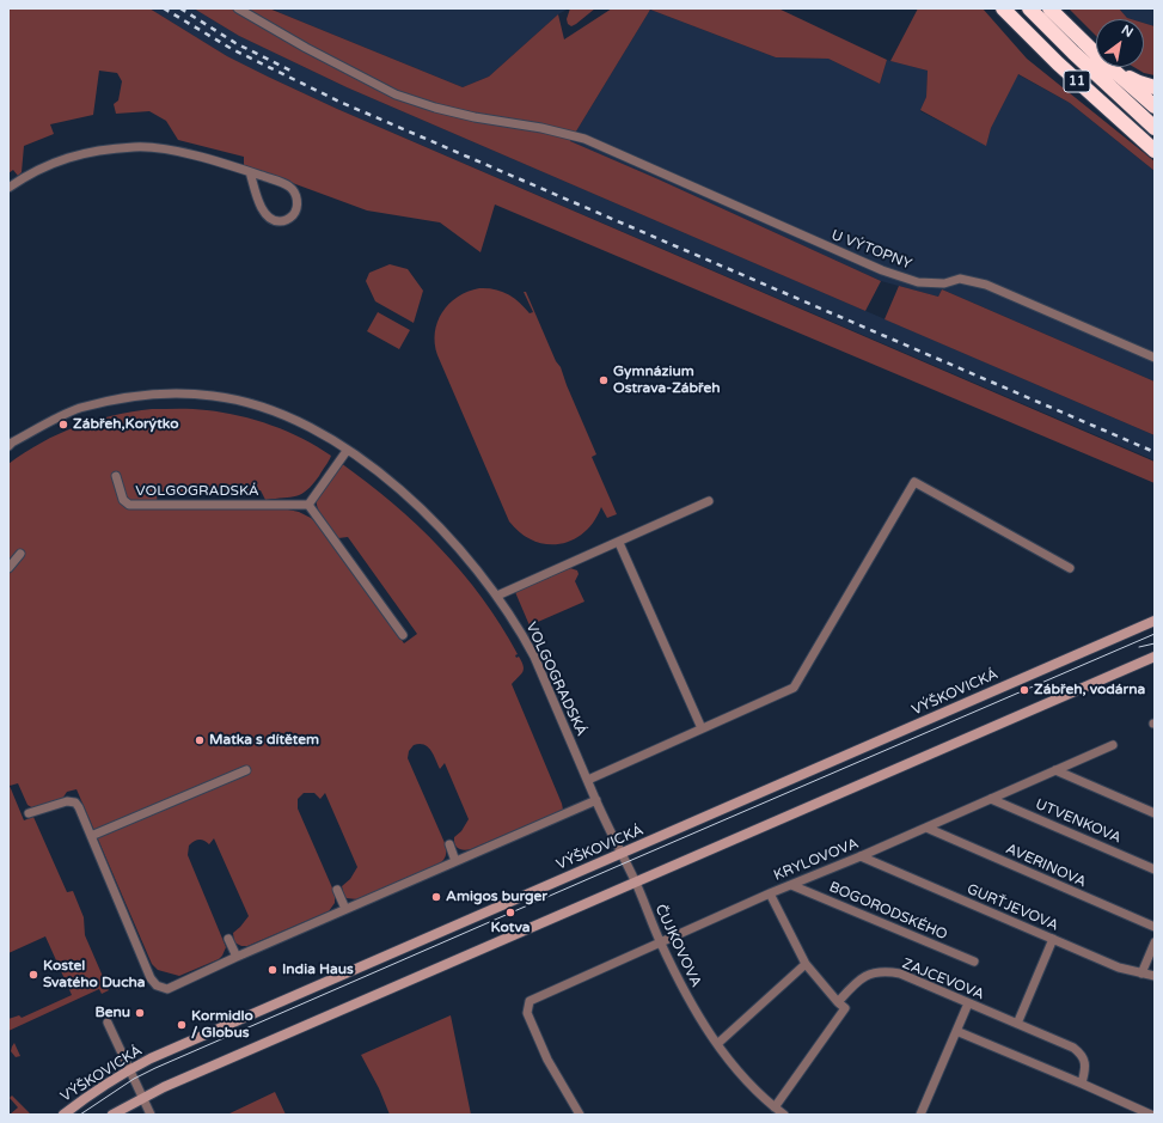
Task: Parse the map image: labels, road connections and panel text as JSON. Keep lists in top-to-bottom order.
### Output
{
  "streets": {
    "highway": ["11"],
    "street": [
      "U VÝTOPNY",
      "VOLGOGRADSKÁ",
      "VÝŠKOVICKÁ",
      "UTVENKOVA",
      "KRYLOVOVA",
      "AVERINOVA",
      "GURŤJEVOVA",
      "BOGORODSKÉHO",
      "ČUJKOVOVA",
      "ZAJCEVOVA"
    ]
  },
  "crossings": [
    ["VOLGOGRADSKÁ", "VÝŠKOVICKÁ"],
    ["VOLGOGRADSKÁ", "ČUJKOVOVA"],
    ["VÝŠKOVICKÁ", "ČUJKOVOVA"],
    ["UTVENKOVA", "KRYLOVOVA"],
    ["KRYLOVOVA", "AVERINOVA"],
    ["KRYLOVOVA", "GURŤJEVOVA"],
    ["KRYLOVOVA", "BOGORODSKÉHO"],
    ["KRYLOVOVA", "ČUJKOVOVA"]
  ],
  "places": [
    "Gymnázium Ostrava-Zábřeh",
    "Zábřeh,Korýtko",
    "Zábřeh, vodárna",
    "Matka s dítětem",
    "Amigos burger",
    "Kotva",
    "India Haus",
    "Kostel Svatého Ducha",
    "Benu",
    "Kormidlo / Globus"
  ],
  "north": "top right"
}
